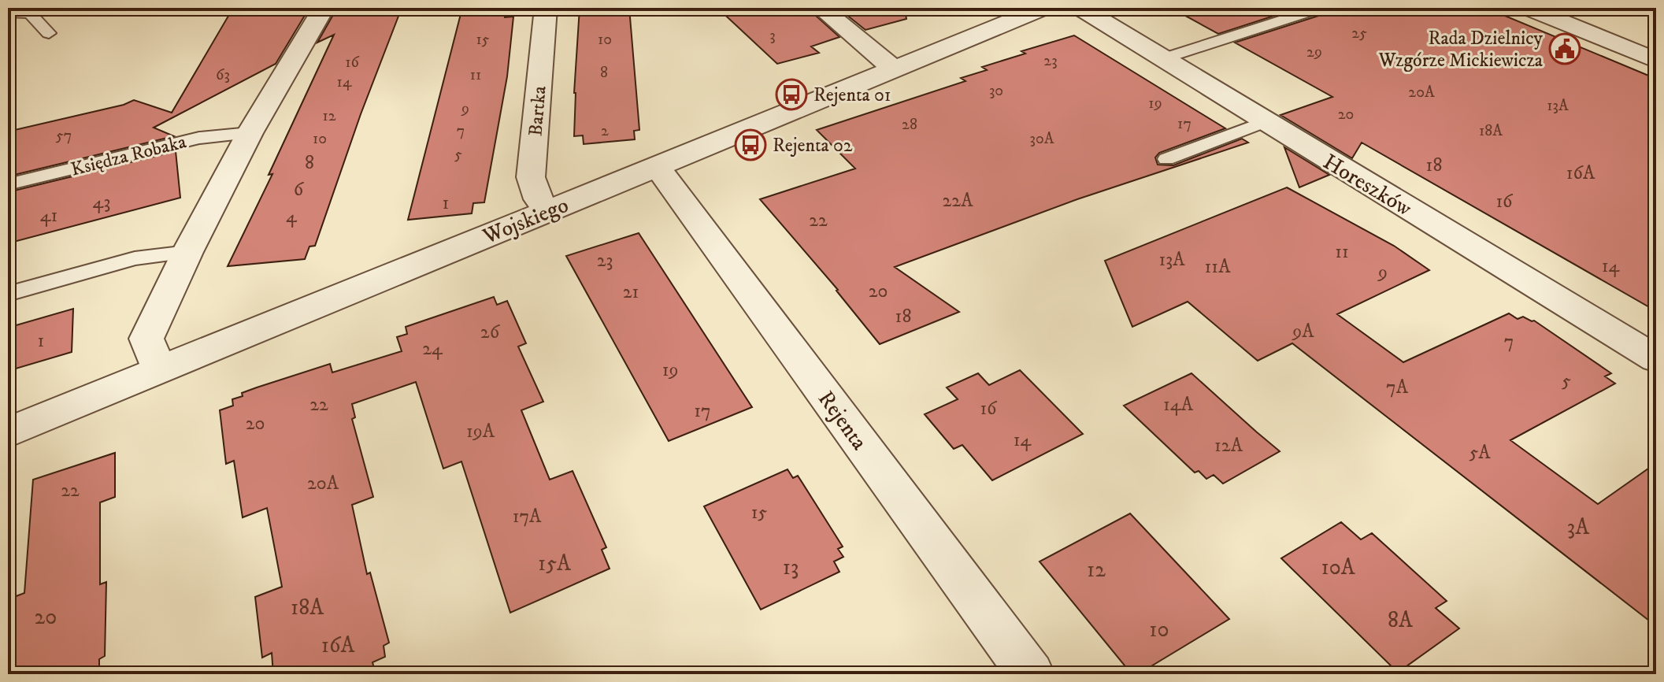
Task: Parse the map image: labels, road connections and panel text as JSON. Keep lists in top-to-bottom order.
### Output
{
  "streets": {
    "street": [
      "Bartka",
      "Horeszków",
      "Wojskiego",
      "Rejenta"
    ],
    "lane": ["Księdza Robaka"]
  },
  "crossings": [
    ["Bartka", "Wojskiego"],
    ["Wojskiego", "Rejenta"]
  ],
  "places": {
    "public building": ["Rada Dzielnicy Wzgórze Mickiewicza"],
    "bus stop": ["Rejenta 01", "Rejenta 02"]
  },
  "house_numbers": [
    "25",
    "3",
    "15",
    "10",
    "29",
    "23",
    "16",
    "8",
    "63",
    "11",
    "14",
    "30",
    "20A",
    "19",
    "13A",
    "9",
    "20",
    "12",
    "17",
    "28",
    "7",
    "2",
    "18A",
    "57",
    "10",
    "30A",
    "5",
    "8",
    "18",
    "16A",
    "6",
    "22A",
    "16",
    "43",
    "1",
    "41",
    "4",
    "22",
    "11",
    "13A",
    "23",
    "14",
    "11A",
    "9",
    "20",
    "21",
    "18",
    "9A",
    "26",
    "1",
    "7",
    "24",
    "19",
    "5",
    "7A",
    "22",
    "14A",
    "16",
    "17",
    "20",
    "19A",
    "14",
    "12A",
    "5A",
    "20A",
    "22",
    "15",
    "17A",
    "3A",
    "15A",
    "13",
    "10A",
    "12",
    "18A",
    "20",
    "8A",
    "10",
    "16A"
  ]
}
